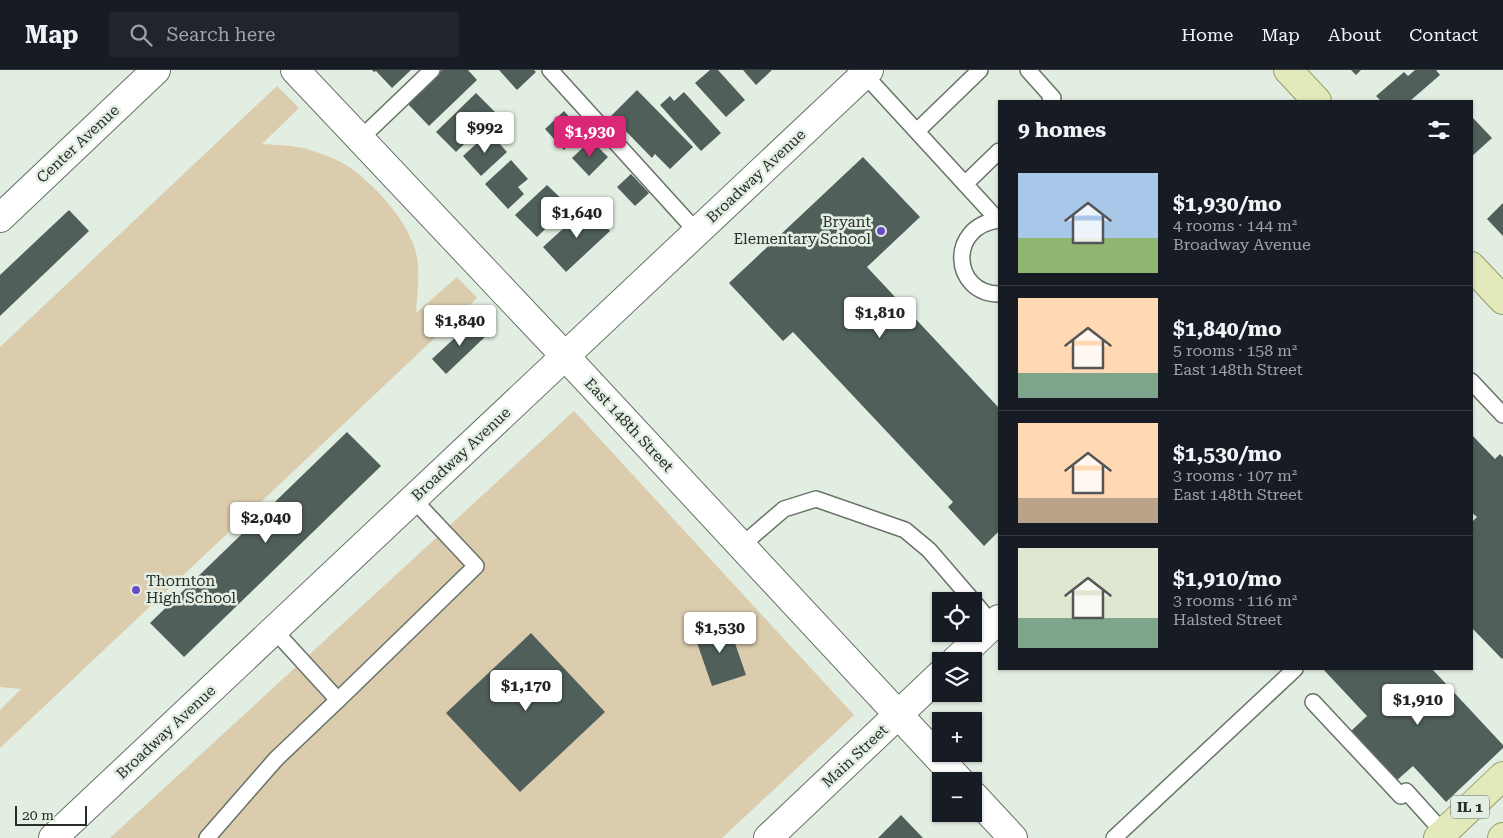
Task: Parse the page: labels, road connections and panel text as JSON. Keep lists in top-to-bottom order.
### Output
{
  "streets": {
    "main road": ["IL 1"],
    "street": [
      "Center Avenue",
      "Broadway Avenue",
      "East 148th Street",
      "Main Street"
    ]
  },
  "crossings": [
    ["Broadway Avenue", "East 148th Street"],
    ["East 148th Street", "Main Street"]
  ],
  "places": ["Bryant Elementary School", "Thornton High School"],
  "scale_bar": "20 m",
  "page": {
    "header": "Map",
    "search": "Search here",
    "nav": [
      "Home",
      "Map",
      "About",
      "Contact"
    ],
    "heading": "9 homes",
    "price": [
      "$992",
      "$1,930",
      "$1,640",
      "$1,810",
      "$1,840",
      "$2,040",
      "$1,530",
      "$1,170",
      "$1,910"
    ],
    "list": [
      {
        "name": "$1,930/mo",
        "note": "4 rooms · 144 m² · Broadway Avenue"
      },
      {
        "name": "$1,840/mo",
        "note": "5 rooms · 158 m² · East 148th Street"
      },
      {
        "name": "$1,530/mo",
        "note": "3 rooms · 107 m² · East 148th Street"
      },
      {
        "name": "$1,910/mo",
        "note": "3 rooms · 116 m² · Halsted Street"
      }
    ],
    "map_buttons": ["+", "−"],
    "scale": "20 m"
  }
}
